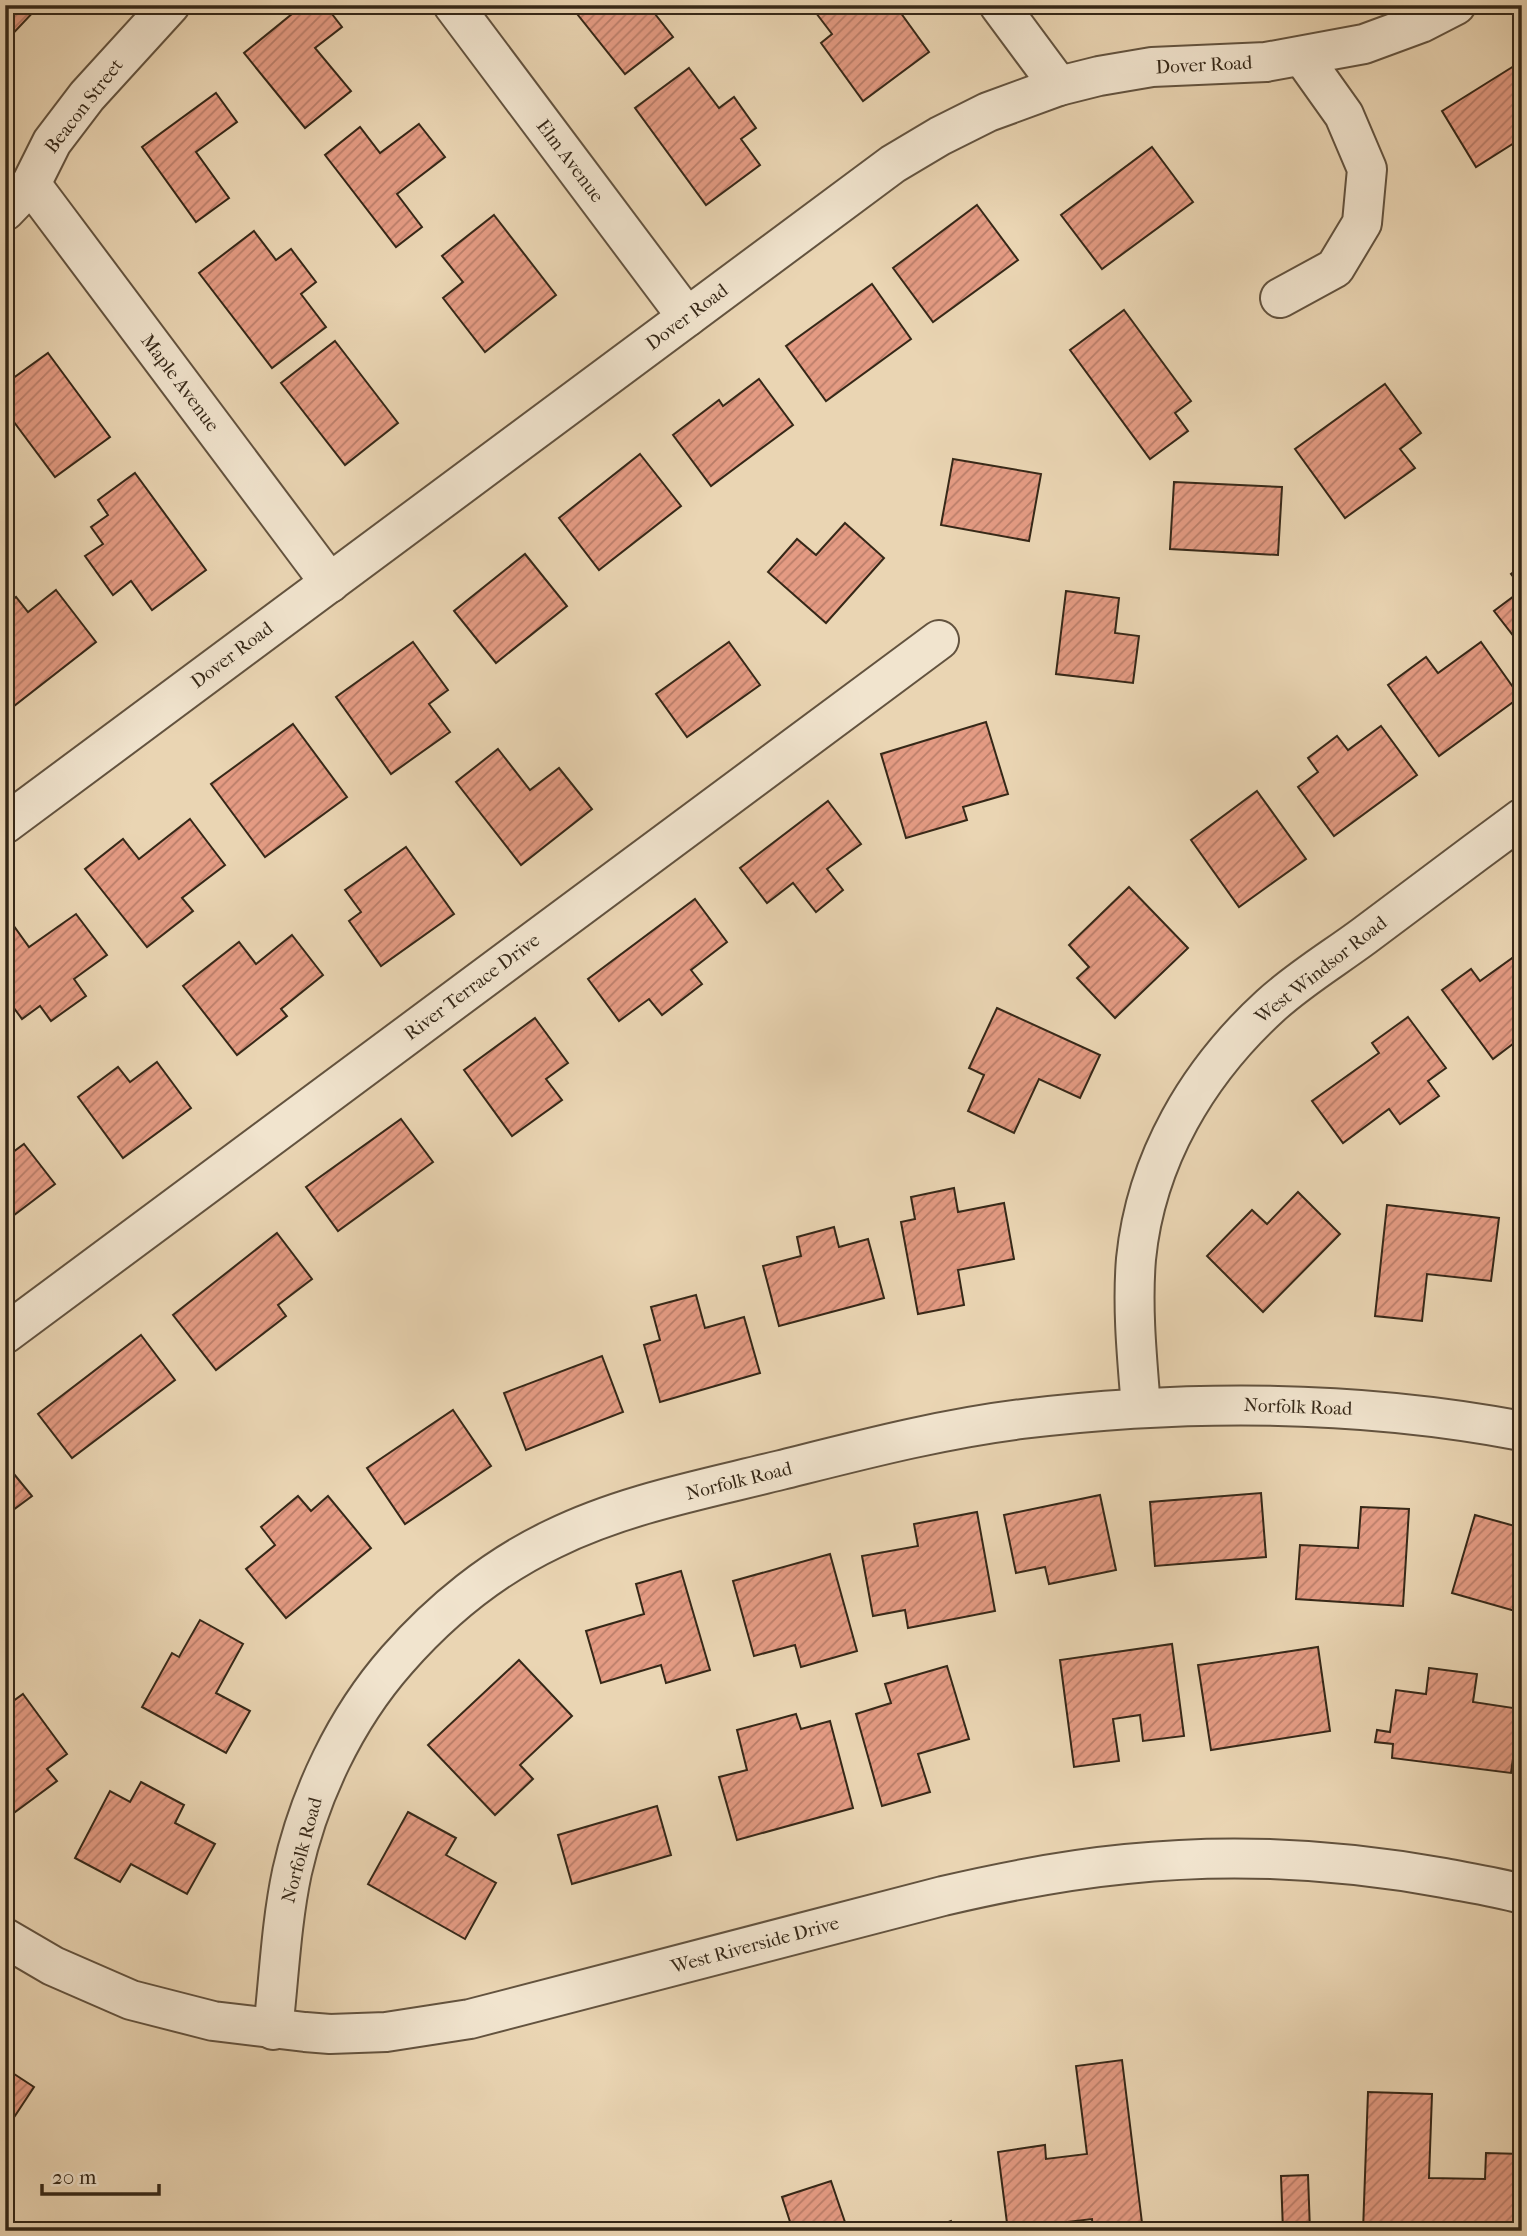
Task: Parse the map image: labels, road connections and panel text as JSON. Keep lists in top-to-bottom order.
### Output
{
  "streets": {
    "street": [
      "Dover Road",
      "Beacon Street",
      "Elm Avenue",
      "Maple Avenue",
      "West Windsor Road",
      "River Terrace Drive",
      "Norfolk Road",
      "West Riverside Drive"
    ]
  },
  "crossings": [
    ["Dover Road", "Elm Avenue"],
    ["Dover Road", "Maple Avenue"],
    ["Beacon Street", "Maple Avenue"],
    ["West Windsor Road", "Norfolk Road"],
    ["Norfolk Road", "West Riverside Drive"]
  ],
  "scale_bar": "20 m"
}
